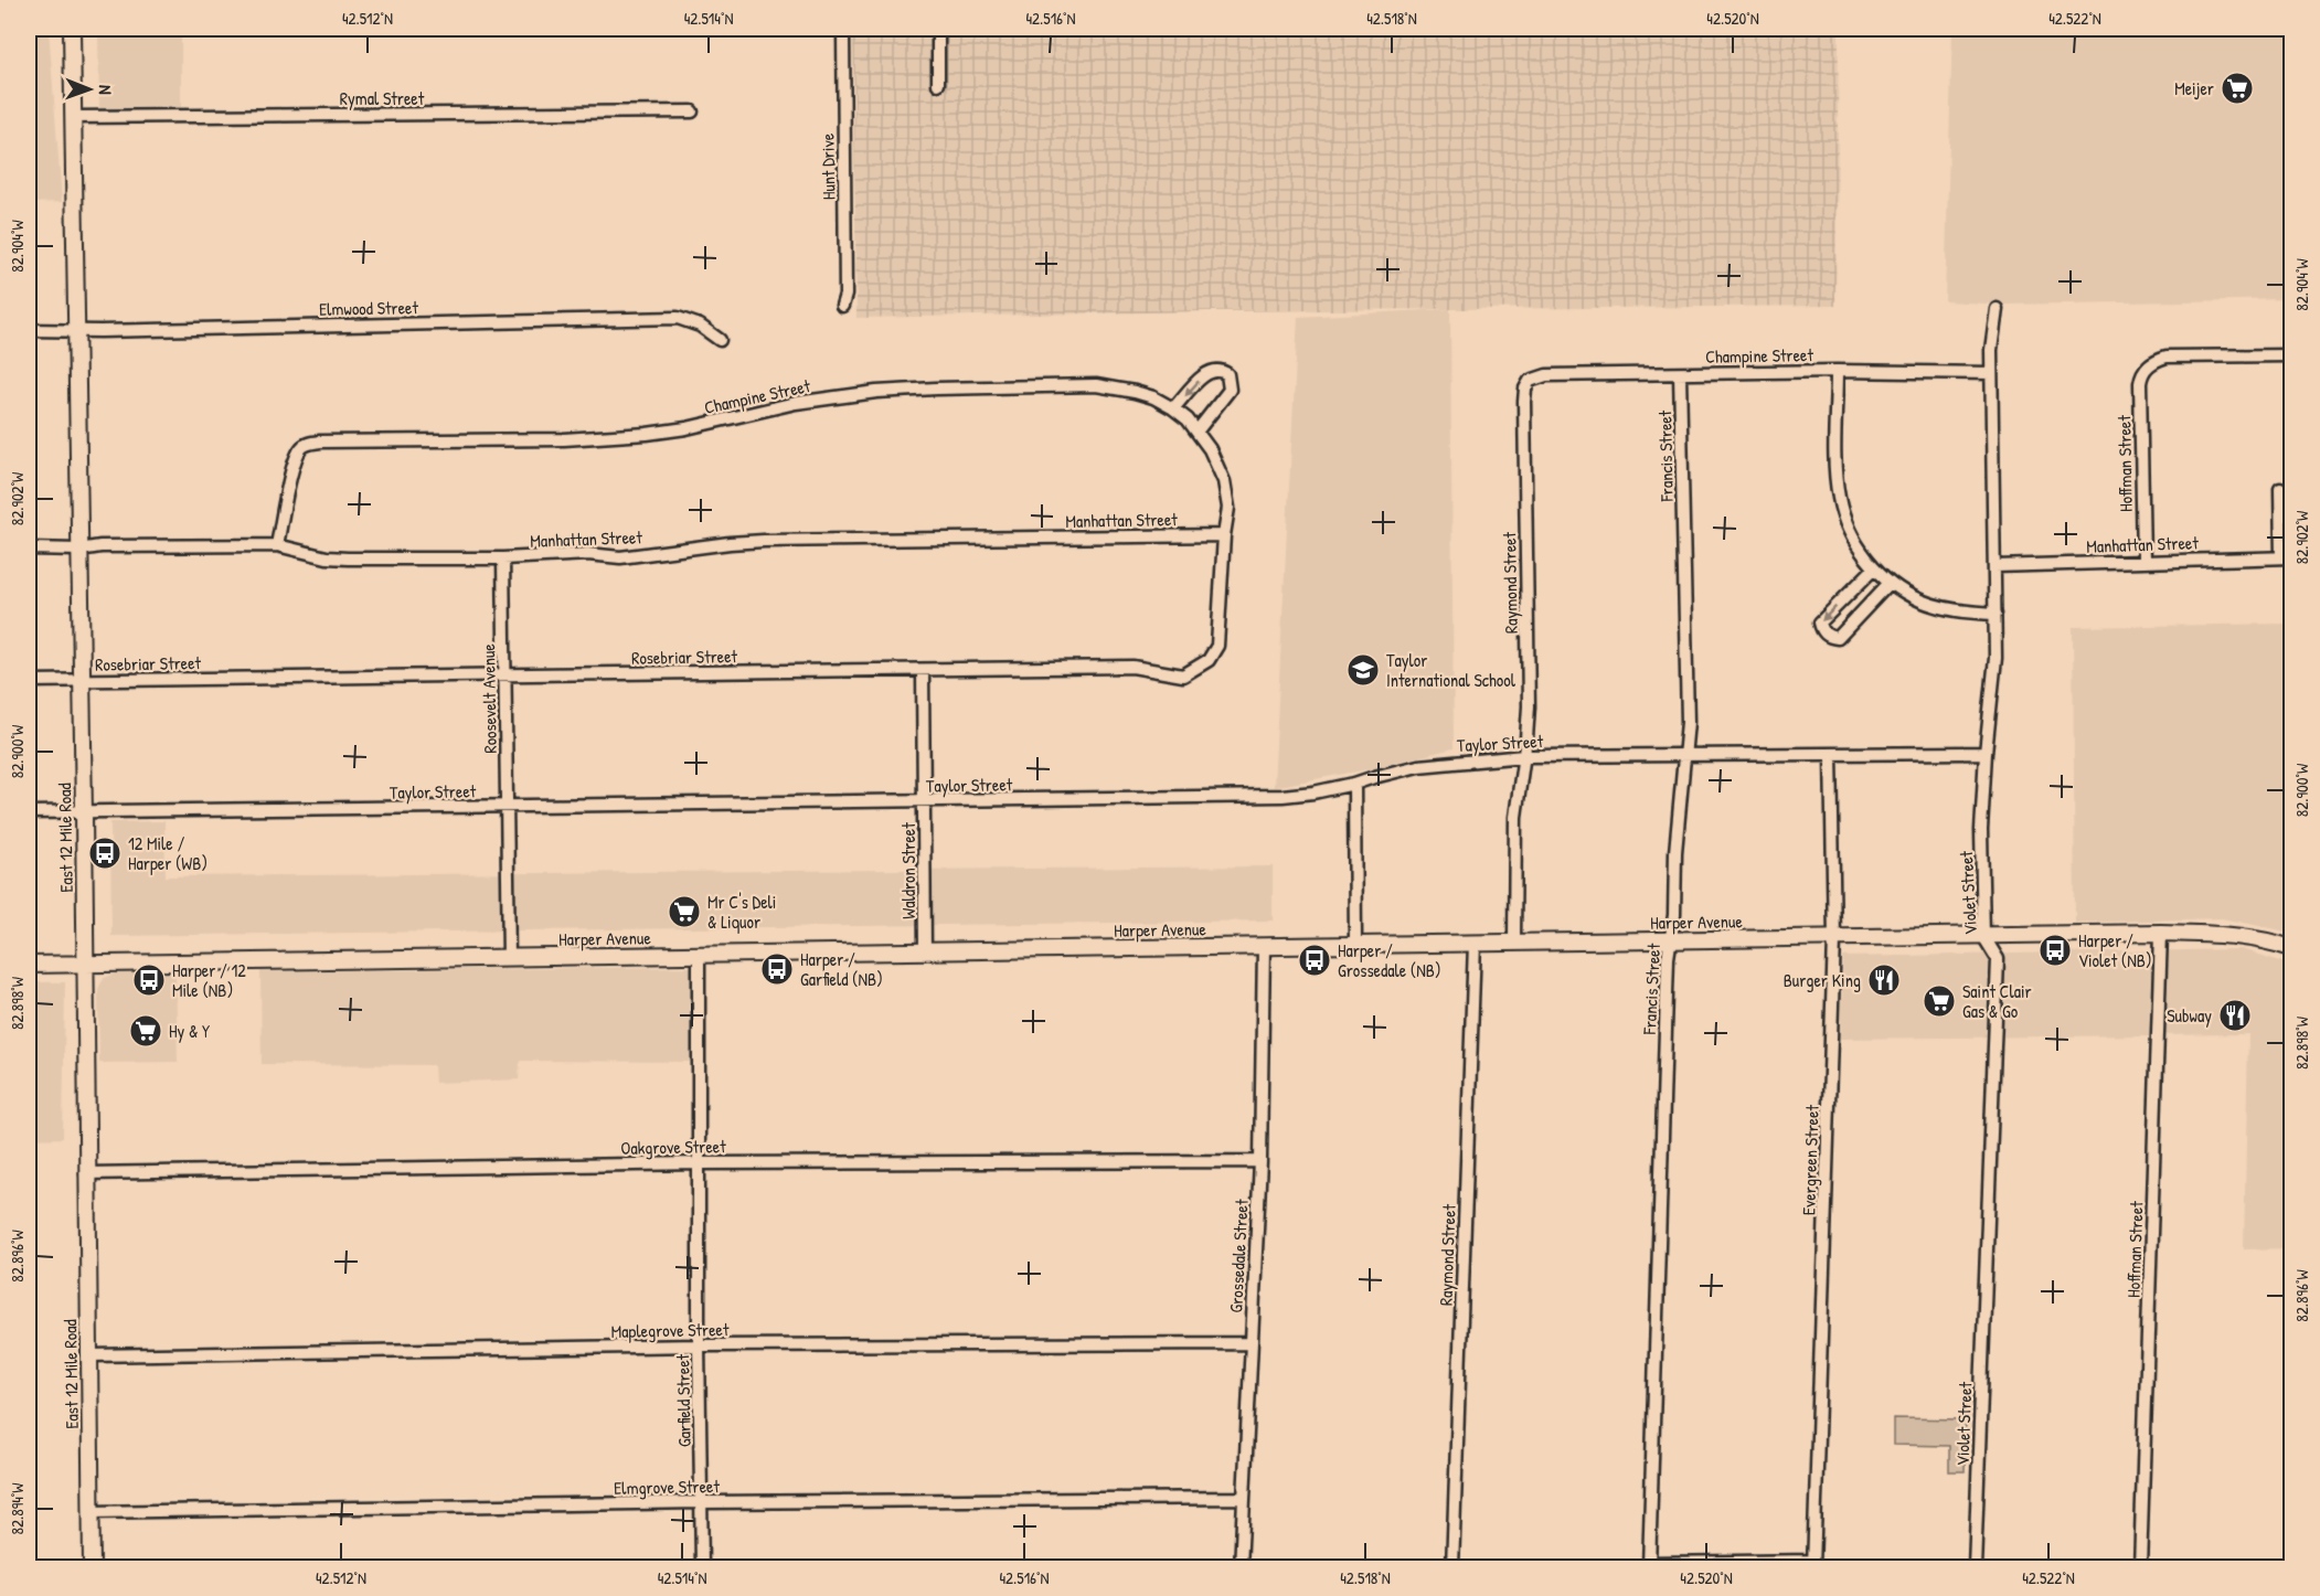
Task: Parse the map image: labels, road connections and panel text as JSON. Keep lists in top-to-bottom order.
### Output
{
  "streets": {
    "main road": ["East 12 Mile Road", "Harper Avenue"],
    "street": [
      "Rymal Street",
      "Hunt Drive",
      "Elmwood Street",
      "Champine Street",
      "Francis Street",
      "Hoffman Street",
      "Manhattan Street",
      "Raymond Street",
      "Rosebriar Street",
      "Roosevelt Avenue",
      "Taylor Street",
      "Waldron Street",
      "Violet Street",
      "Oakgrove Street",
      "Evergreen Street",
      "Grossedale Street",
      "Maplegrove Street",
      "Garfield Street",
      "Elmgrove Street"
    ]
  },
  "crossings": [
    ["Rymal Street", "East 12 Mile Road"],
    ["Elmwood Street", "East 12 Mile Road"],
    ["Champine Street", "Francis Street"],
    ["Champine Street", "Manhattan Street"],
    ["Champine Street", "Raymond Street"],
    ["Champine Street", "Rosebriar Street"],
    ["Champine Street", "Violet Street"],
    ["Francis Street", "Taylor Street"],
    ["Francis Street", "Harper Avenue"],
    ["Hoffman Street", "Manhattan Street"],
    ["Hoffman Street", "Harper Avenue"],
    ["Manhattan Street", "Rosebriar Street"],
    ["Manhattan Street", "Roosevelt Avenue"],
    ["Manhattan Street", "East 12 Mile Road"],
    ["Manhattan Street", "Violet Street"],
    ["Raymond Street", "Taylor Street"],
    ["Raymond Street", "Harper Avenue"],
    ["Rosebriar Street", "Roosevelt Avenue"],
    ["Rosebriar Street", "East 12 Mile Road"],
    ["Rosebriar Street", "Waldron Street"],
    ["Roosevelt Avenue", "Taylor Street"],
    ["Roosevelt Avenue", "Harper Avenue"],
    ["Taylor Street", "East 12 Mile Road"],
    ["Taylor Street", "Waldron Street"],
    ["Taylor Street", "Violet Street"],
    ["Taylor Street", "Evergreen Street"],
    ["East 12 Mile Road", "Harper Avenue"],
    ["East 12 Mile Road", "Oakgrove Street"],
    ["East 12 Mile Road", "Maplegrove Street"],
    ["East 12 Mile Road", "Elmgrove Street"],
    ["Waldron Street", "Harper Avenue"],
    ["Violet Street", "Harper Avenue"],
    ["Harper Avenue", "Evergreen Street"],
    ["Harper Avenue", "Grossedale Street"],
    ["Harper Avenue", "Garfield Street"],
    ["Oakgrove Street", "Grossedale Street"],
    ["Oakgrove Street", "Garfield Street"],
    ["Grossedale Street", "Maplegrove Street"],
    ["Grossedale Street", "Elmgrove Street"],
    ["Maplegrove Street", "Garfield Street"],
    ["Garfield Street", "Elmgrove Street"]
  ],
  "places": {
    "supermarket": [
      "Meijer",
      "Mr C's Deli & Liquor",
      "Saint Clair Gas & Go",
      "Hy & Y"
    ],
    "school or university": ["Taylor International School"],
    "bus stop": [
      "12 Mile / Harper (WB)",
      "Harper / Violet (NB)",
      "Harper / Grossedale (NB)",
      "Harper / Garfield (NB)",
      "Harper / 12 Mile (NB)"
    ],
    "restaurant": ["Burger King", "Subway"]
  },
  "north": "right",
  "coordinates": [
    "42.512°N",
    "42.514°N",
    "42.516°N",
    "42.518°N",
    "42.520°N",
    "42.522°N",
    "82.904°W",
    "82.902°W",
    "82.900°W",
    "82.898°W",
    "82.896°W",
    "82.894°W"
  ]
}
